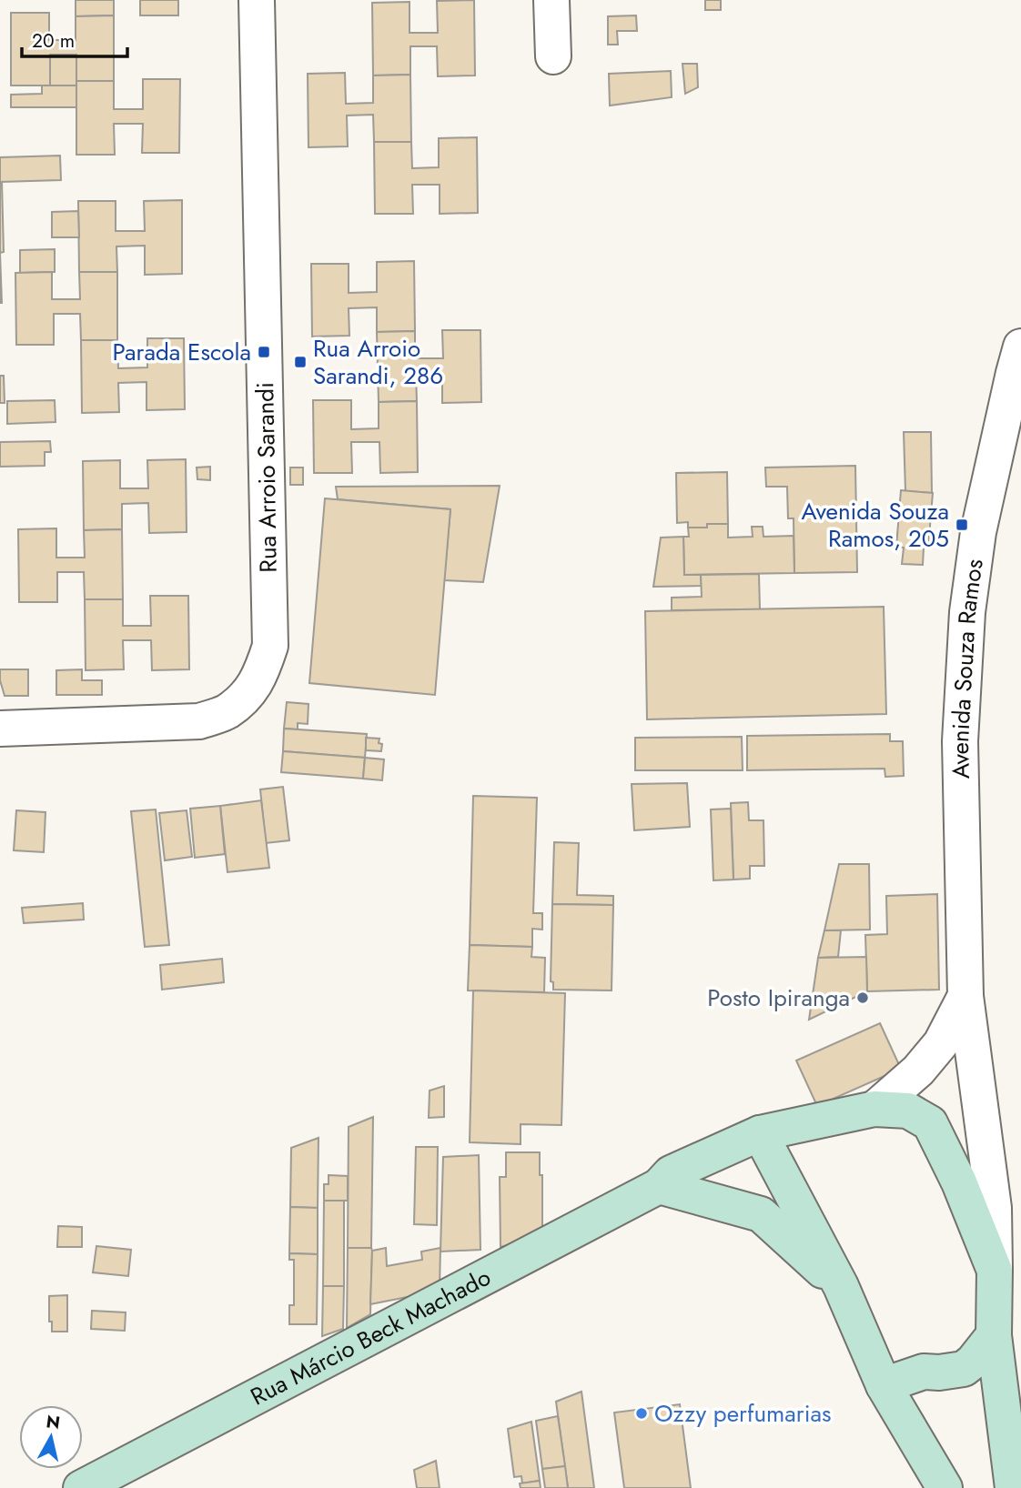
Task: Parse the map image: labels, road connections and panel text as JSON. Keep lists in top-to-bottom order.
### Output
{
  "streets": {
    "main road": ["Avenida Souza Ramos", "Rua Márcio Beck Machado"],
    "street": ["Rua Arroio Sarandi"]
  },
  "crossings": [
    ["Avenida Souza Ramos", "Rua Márcio Beck Machado"]
  ],
  "places": {
    "transit": ["Parada Escola", "Rua Arroio Sarandi, 286", "Avenida Souza Ramos, 205"],
    "other": ["Posto Ipiranga", "Ozzy perfumarias"]
  },
  "scale_bar": "20 m",
  "north": "top"
}
